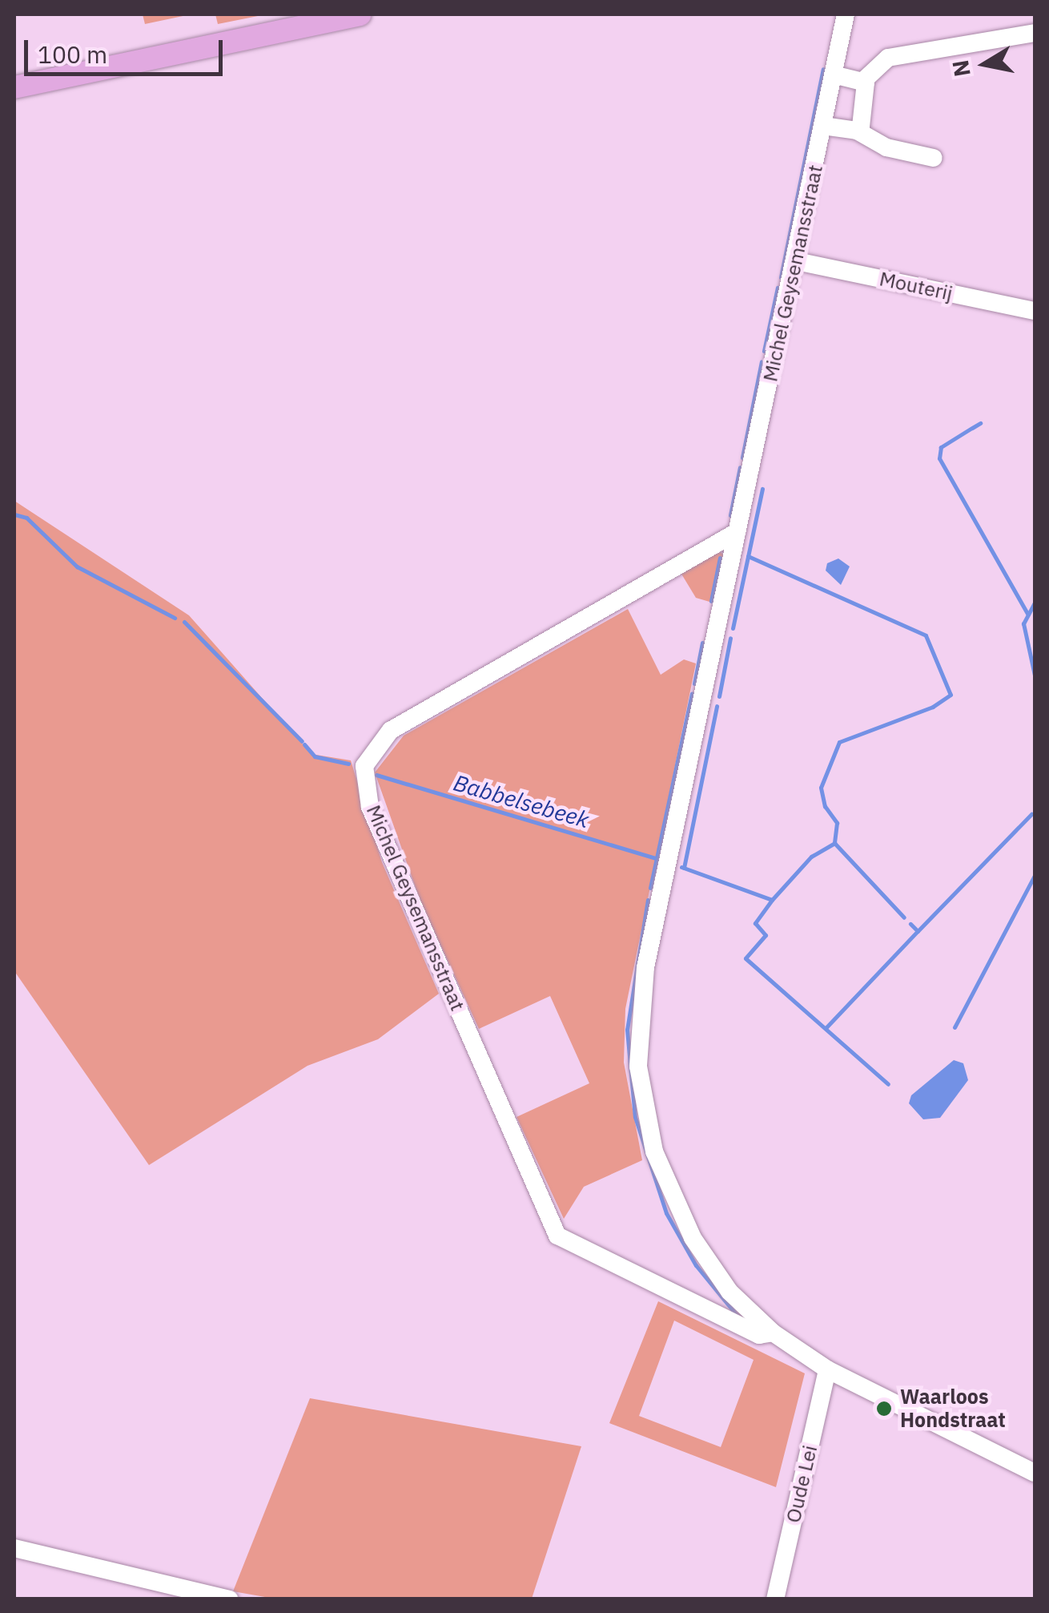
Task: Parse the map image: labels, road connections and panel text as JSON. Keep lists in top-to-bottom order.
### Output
{
  "streets": {
    "street": ["Michel Geysemansstraat", "Mouterij", "Oude Lei"]
  },
  "crossings": [
    ["Michel Geysemansstraat", "Mouterij"],
    ["Michel Geysemansstraat", "Oude Lei"]
  ],
  "water": ["Babbelsebeek"],
  "places": ["Waarloos Hondstraat"],
  "scale_bar": "100 m",
  "north": "left"
}
